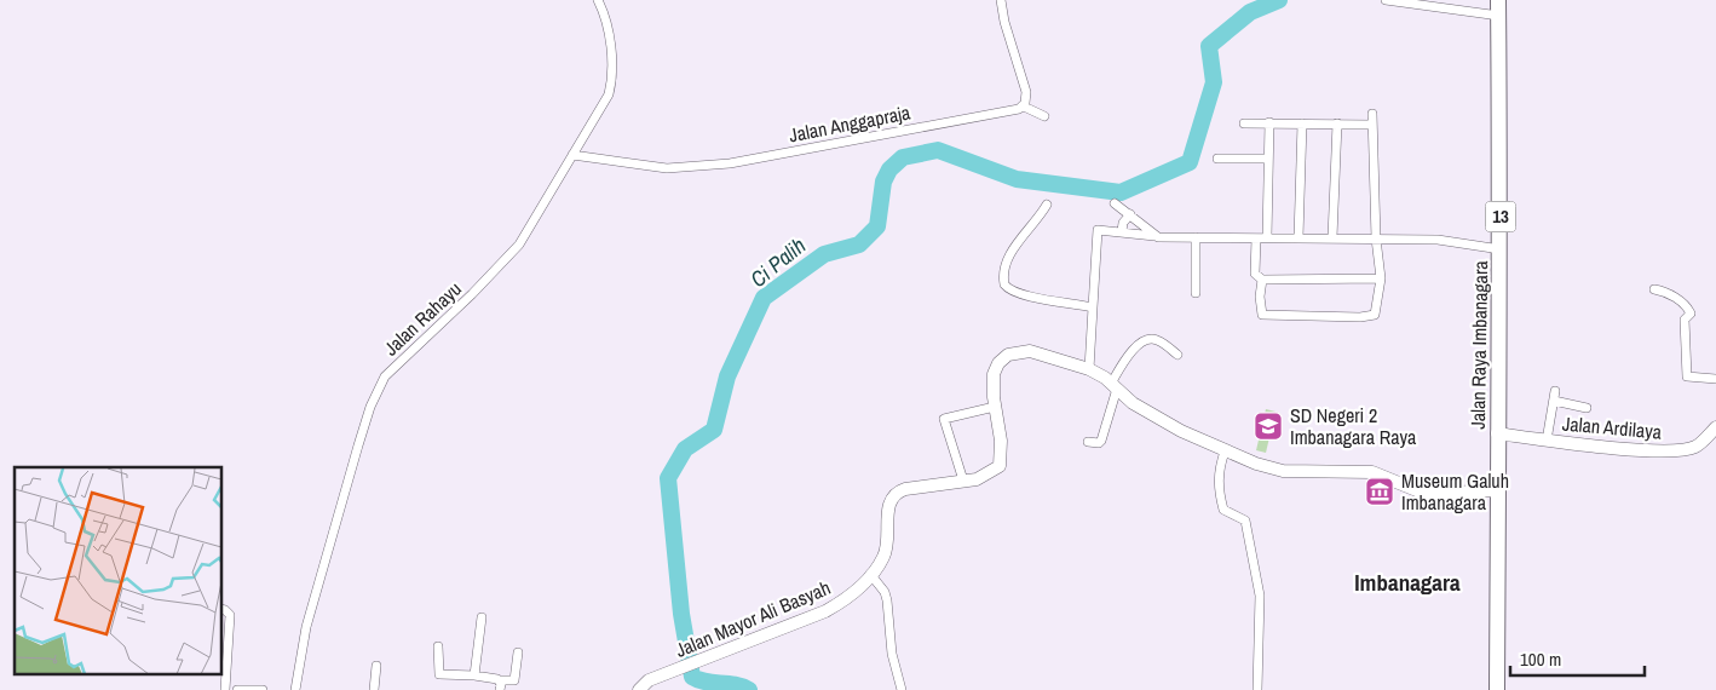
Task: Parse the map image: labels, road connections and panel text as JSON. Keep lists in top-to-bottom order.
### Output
{
  "streets": {
    "highway": ["13", "Jalan Raya Imbanagara"],
    "street": [
      "Jalan Anggapraja",
      "Jalan Rahayu",
      "Jalan Ardilaya",
      "Jalan Mayor Ali Basyah"
    ]
  },
  "crossings": [
    ["Jalan Anggapraja", "Jalan Rahayu"],
    ["Jalan Raya Imbanagara", "Jalan Ardilaya"],
    ["Jalan Raya Imbanagara", "Jalan Mayor Ali Basyah"]
  ],
  "districts": ["Imbanagara"],
  "water": ["Ci Palih"],
  "places": {
    "school or university": ["SD Negeri 2 Imbanagara Raya"],
    "museum": ["Museum Galuh Imbanagara"]
  },
  "scale_bar": "100 m"
}
